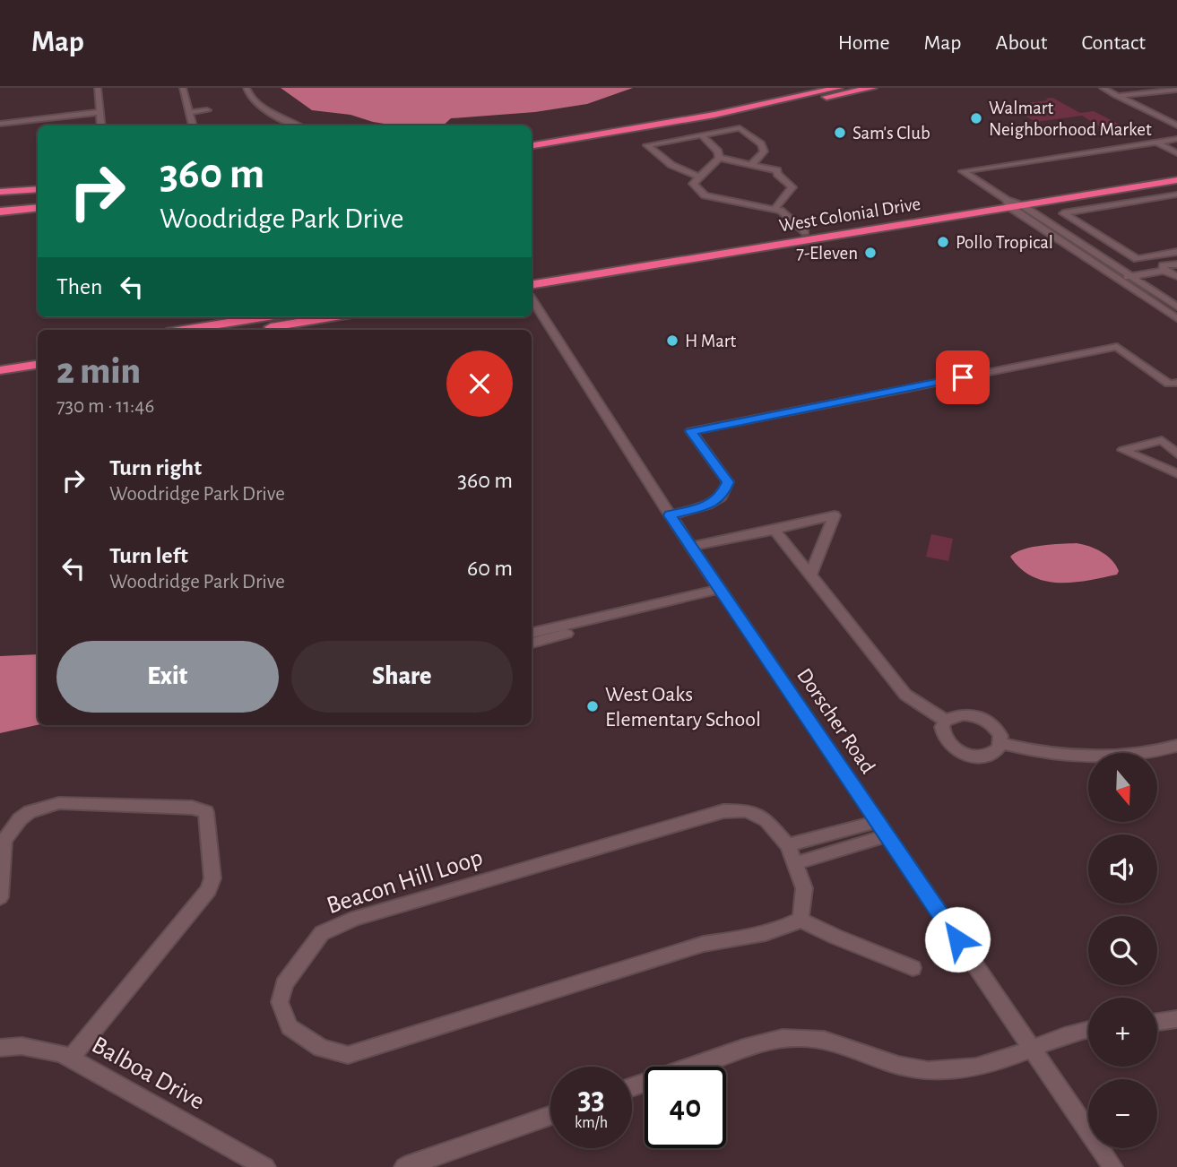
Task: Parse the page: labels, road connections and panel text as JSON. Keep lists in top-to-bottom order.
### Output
{
  "streets": {
    "highway": ["West Colonial Drive"],
    "street": ["Dorscher Road", "Beacon Hill Loop", "Balboa Drive"]
  },
  "places": [
    "Walmart Neighborhood Market",
    "Sam's Club",
    "Pollo Tropical",
    "7-Eleven",
    "H Mart",
    "West Oaks Elementary School"
  ],
  "north": "bottom",
  "page": {
    "header": "Map",
    "nav": [
      "Home",
      "Map",
      "About",
      "Contact"
    ],
    "turn": ["360 m", "Woodridge Park Drive"],
    "then": "Then",
    "heading": ["2 min", "730 m · 11:46"],
    "list": [
      {
        "name": "Turn right",
        "note": "Woodridge Park Drive",
        "value": "360 m"
      },
      {
        "name": "Turn left",
        "note": "Woodridge Park Drive",
        "value": "60 m"
      }
    ],
    "buttons": ["Exit", "Share"],
    "map_buttons": ["+", "−"],
    "speed": "33 km/h",
    "limit": "40"
  }
}
